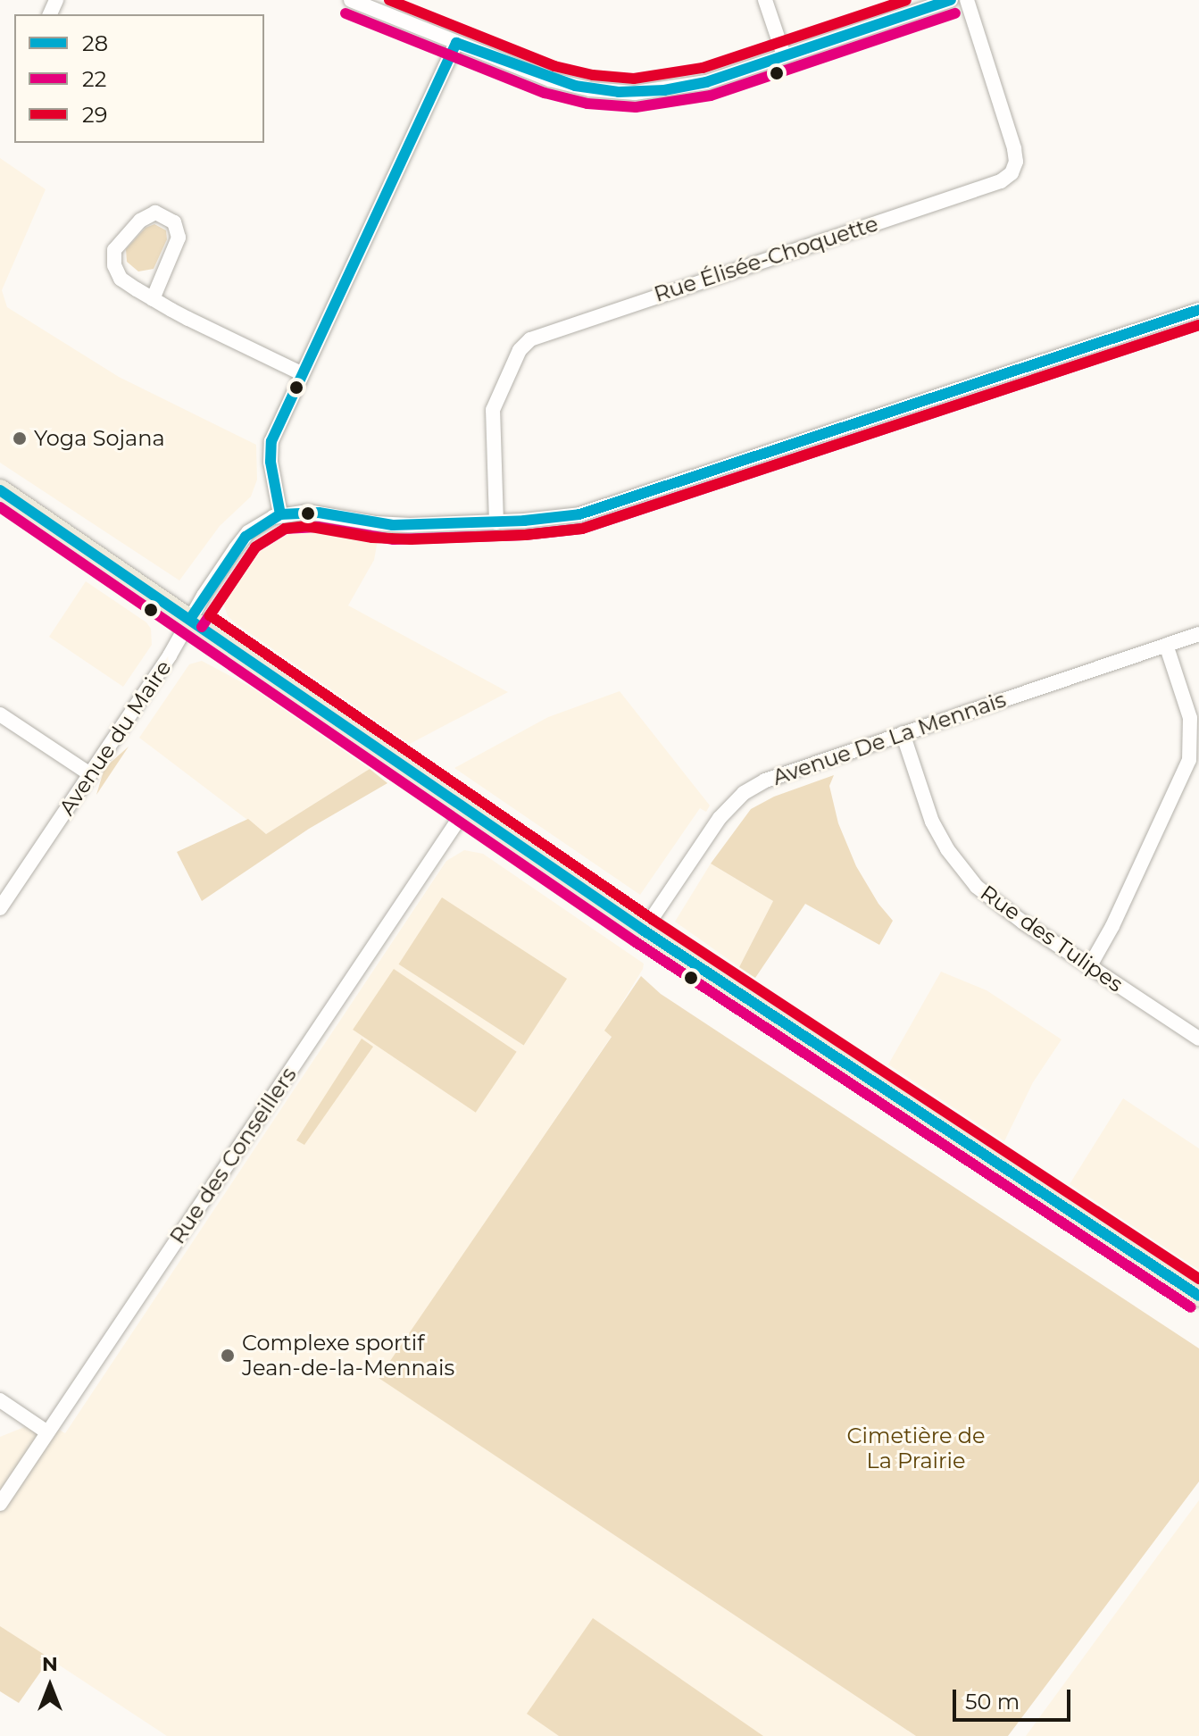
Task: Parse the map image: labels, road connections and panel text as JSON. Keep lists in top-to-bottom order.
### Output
{
  "streets": {
    "street": [
      "Rue Élisée-Choquette",
      "Avenue du Maire",
      "Avenue De La Mennais",
      "Rue des Tulipes",
      "Rue des Conseillers"
    ]
  },
  "crossings": [
    ["Rue Élisée-Choquette", "Avenue du Maire"],
    ["Avenue De La Mennais", "Rue des Tulipes"]
  ],
  "parks": ["Cimetière de La Prairie"],
  "places": ["Yoga Sojana", "Complexe sportif Jean-de-la-Mennais"],
  "lines": ["transit line 28", "transit line 29", "transit line 22"],
  "legend": ["28", "22", "29"],
  "scale_bar": "50 m",
  "north": "top"
}
